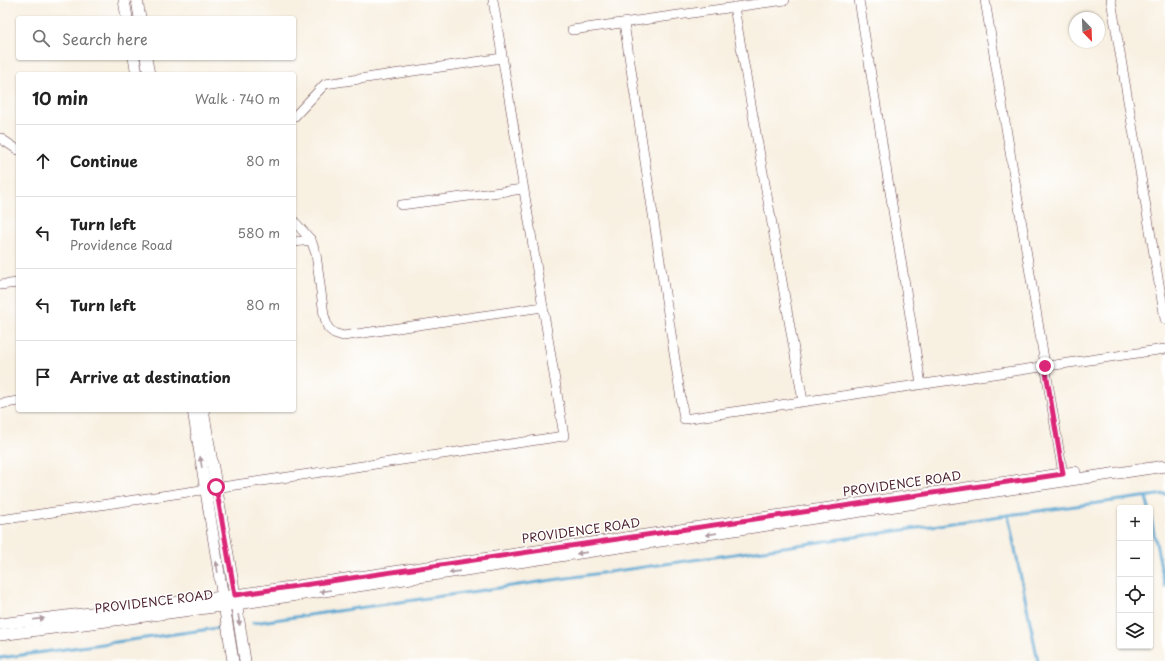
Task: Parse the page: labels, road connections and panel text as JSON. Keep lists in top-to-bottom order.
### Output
{
  "streets": {
    "street": ["PROVIDENCE ROAD"]
  },
  "north": "bottom right",
  "page": {
    "search": "Search here",
    "heading": ["10 min", "Walk · 740 m"],
    "list": [
      ["Continue", "80 m"],
      ["Turn left", "Providence Road", "580 m"],
      ["Turn left", "80 m"],
      "Arrive at destination"
    ],
    "map_buttons": ["+", "−"]
  }
}
